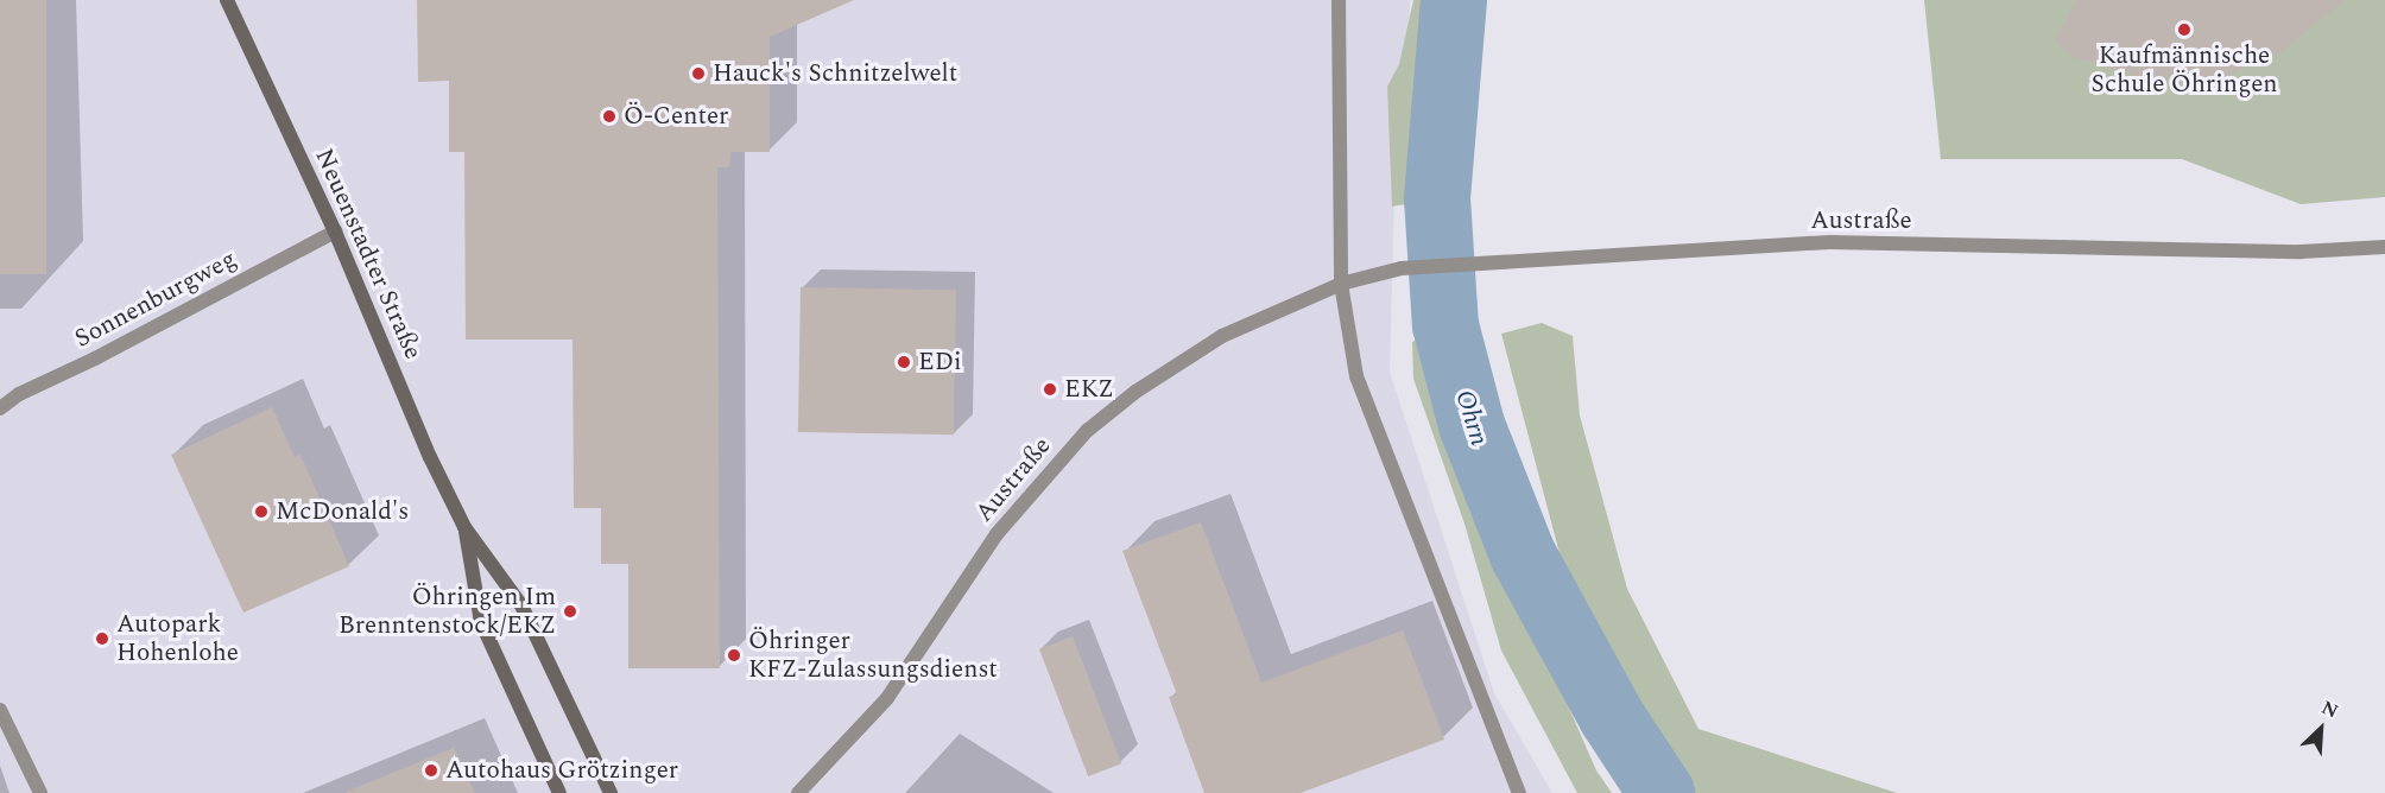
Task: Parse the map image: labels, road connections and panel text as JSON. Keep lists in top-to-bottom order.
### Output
{
  "streets": {
    "main road": ["Neuenstadter Straße"],
    "street": ["Austraße", "Sonnenburgweg"]
  },
  "crossings": [
    ["Neuenstadter Straße", "Sonnenburgweg"]
  ],
  "water": ["Ohrn"],
  "places": [
    "Kaufmännische Schule Öhringen",
    "Hauck's Schnitzelwelt",
    "Ö-Center",
    "EDi",
    "EKZ",
    "McDonald's",
    "Öhringen Im Brenntenstock/EKZ",
    "Autopark Hohenlohe",
    "Öhringer KFZ-Zulassungsdienst",
    "Autohaus Grötzinger"
  ],
  "north": "top right"
}
